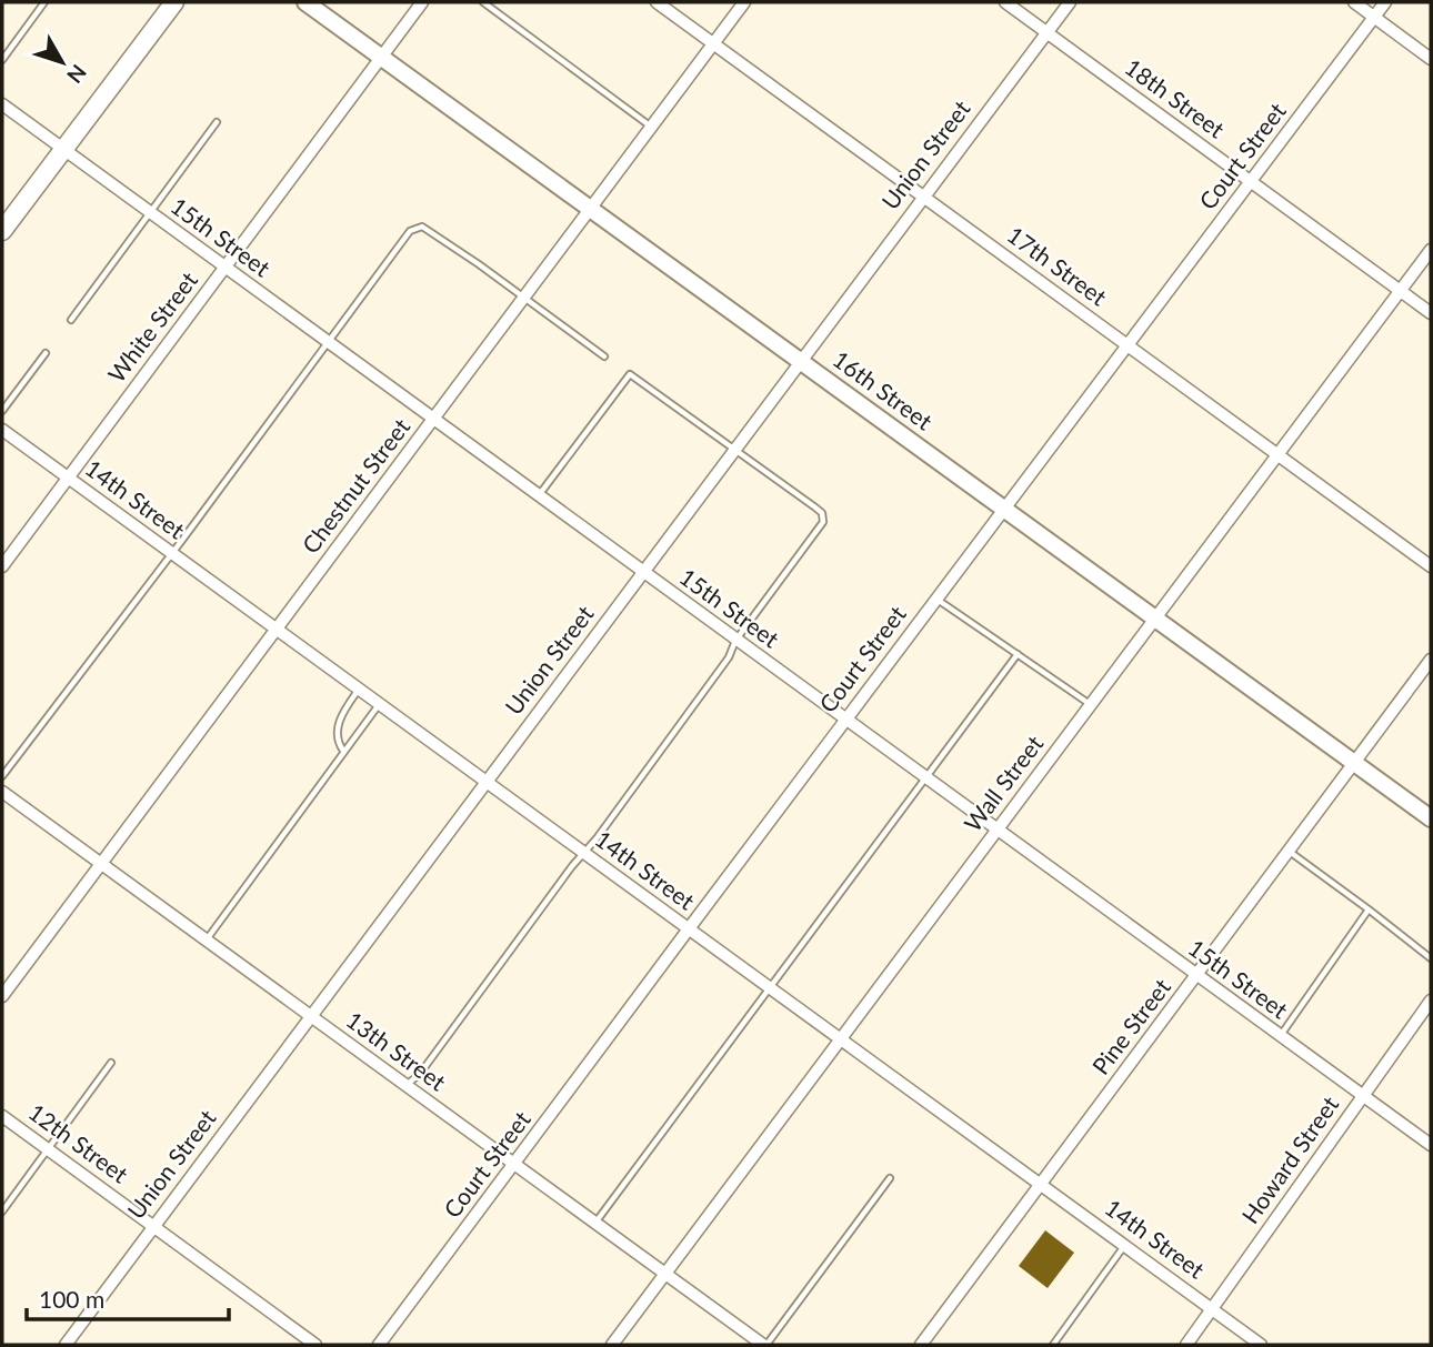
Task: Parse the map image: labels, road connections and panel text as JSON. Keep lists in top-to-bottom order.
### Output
{
  "streets": {
    "street": [
      "18th Street",
      "Union Street",
      "Court Street",
      "15th Street",
      "17th Street",
      "White Street",
      "16th Street",
      "Chestnut Street",
      "14th Street",
      "Wall Street",
      "Pine Street",
      "13th Street",
      "12th Street",
      "Howard Street"
    ]
  },
  "crossings": [
    ["18th Street", "Union Street"],
    ["18th Street", "Court Street"],
    ["18th Street", "Wall Street"],
    ["Union Street", "15th Street"],
    ["Union Street", "17th Street"],
    ["Union Street", "16th Street"],
    ["Union Street", "14th Street"],
    ["Union Street", "13th Street"],
    ["Union Street", "12th Street"],
    ["Court Street", "15th Street"],
    ["Court Street", "17th Street"],
    ["Court Street", "16th Street"],
    ["Court Street", "14th Street"],
    ["Court Street", "13th Street"],
    ["15th Street", "White Street"],
    ["15th Street", "Chestnut Street"],
    ["15th Street", "Wall Street"],
    ["15th Street", "Pine Street"],
    ["15th Street", "Howard Street"],
    ["17th Street", "Chestnut Street"],
    ["17th Street", "Wall Street"],
    ["White Street", "16th Street"],
    ["White Street", "14th Street"],
    ["16th Street", "Chestnut Street"],
    ["16th Street", "Wall Street"],
    ["16th Street", "Pine Street"],
    ["Chestnut Street", "14th Street"],
    ["Chestnut Street", "13th Street"],
    ["14th Street", "Wall Street"],
    ["14th Street", "Pine Street"],
    ["14th Street", "Howard Street"],
    ["Wall Street", "13th Street"]
  ],
  "scale_bar": "100 m",
  "north": "bottom right"
}
